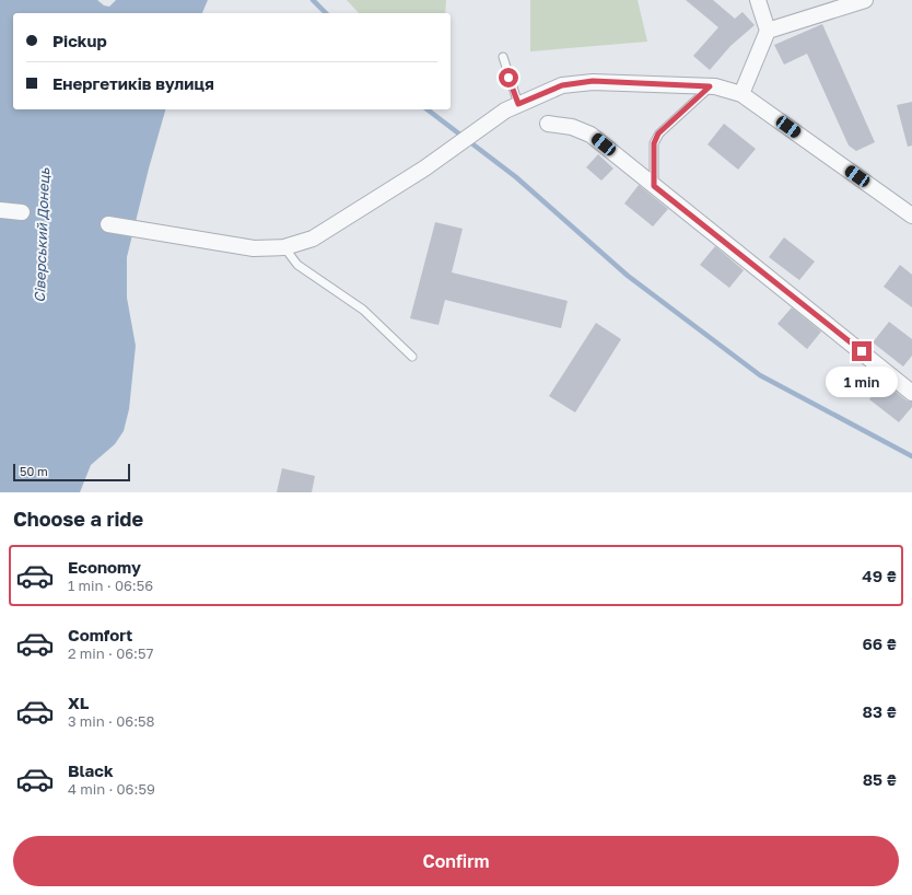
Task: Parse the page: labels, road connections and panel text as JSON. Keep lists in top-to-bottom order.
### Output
{
  "water": ["Сіверський Донець"],
  "scale_bar": "50 m",
  "page": {
    "banner": ["Pickup", "Енергетиків вулиця"],
    "bubble": "1 min",
    "scale": "50 m",
    "heading": "Choose a ride",
    "list": [
      {
        "name": "Economy",
        "note": "1 min · 06:56",
        "value": "49 ₴"
      },
      {
        "name": "Comfort",
        "note": "2 min · 06:57",
        "value": "66 ₴"
      },
      {
        "name": "XL",
        "note": "3 min · 06:58",
        "value": "83 ₴"
      },
      {
        "name": "Black",
        "note": "4 min · 06:59",
        "value": "85 ₴"
      }
    ],
    "buttons": "Confirm"
  }
}
